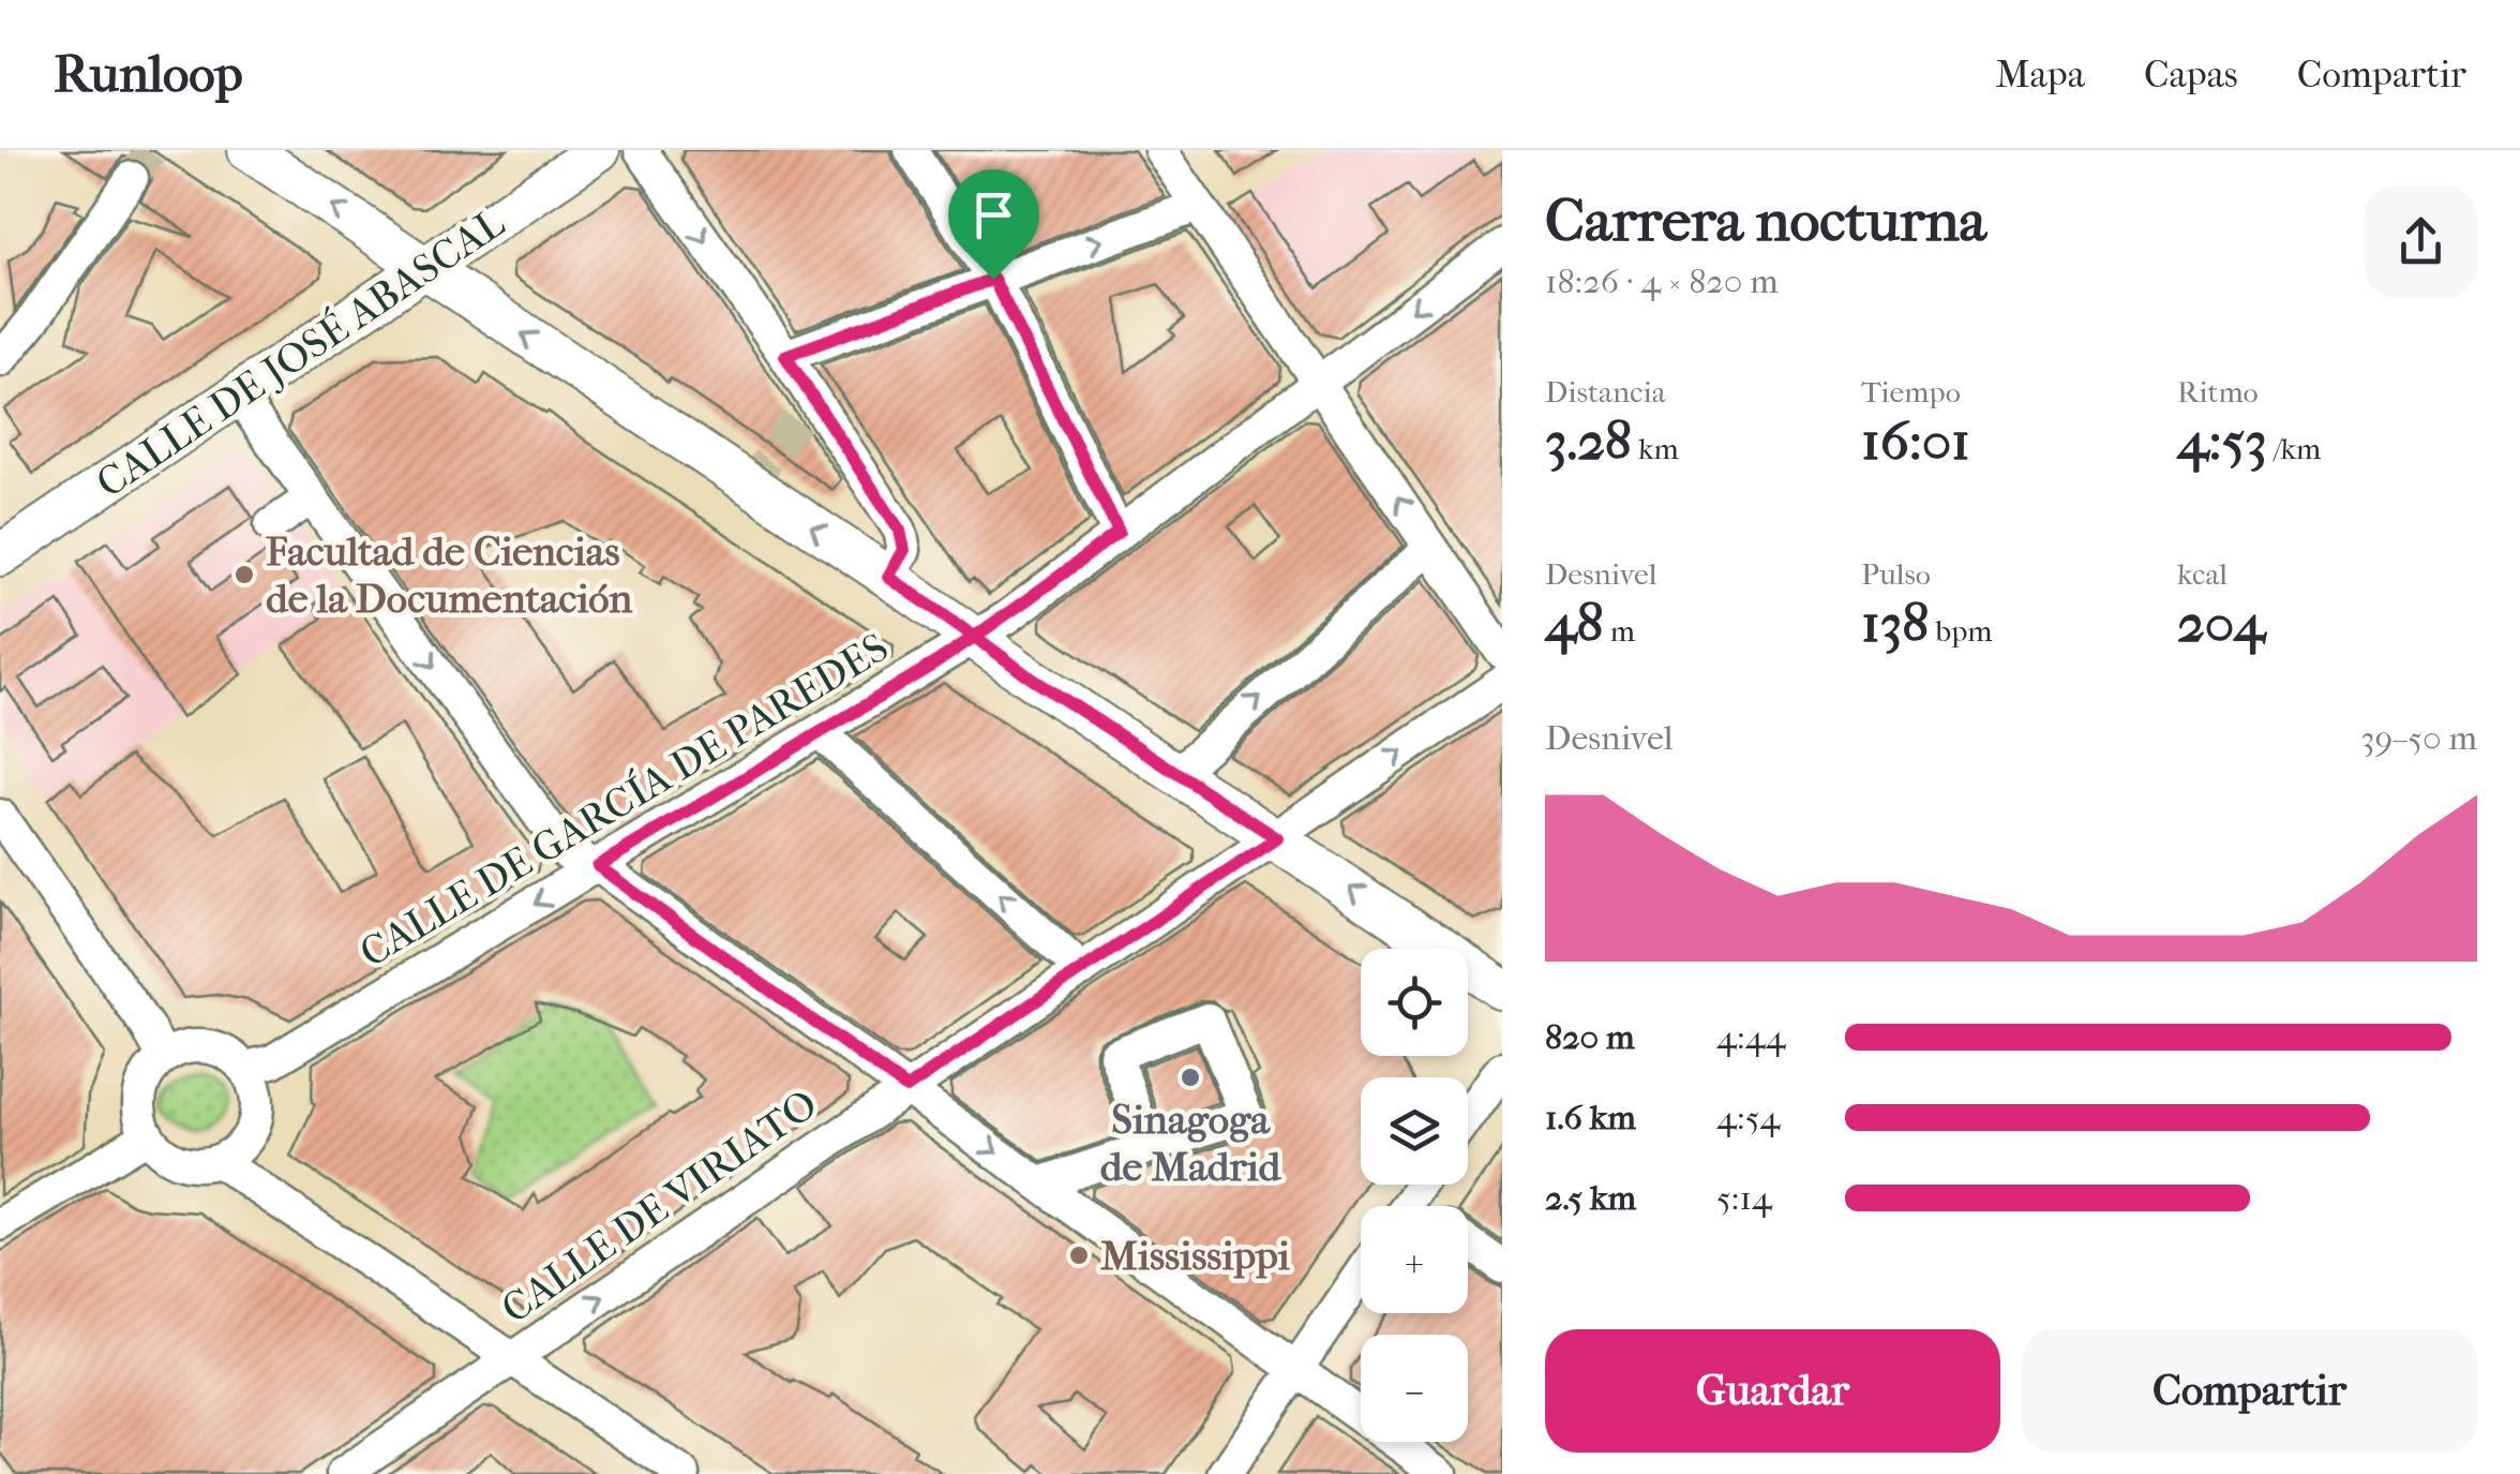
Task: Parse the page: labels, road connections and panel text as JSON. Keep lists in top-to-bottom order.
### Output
{
  "streets": {
    "main road": ["CALLE DE JOSÉ ABASCAL"],
    "street": ["CALLE DE GARCÍA DE PAREDES", "CALLE DE VIRIATO"]
  },
  "one_way": ["CALLE DE GARCÍA DE PAREDES"],
  "places": ["Facultad de Ciencias de la Documentación", "Sinagoga de Madrid", "Mississippi"],
  "page": {
    "header": "Runloop",
    "nav": ["Mapa", "Capas", "Compartir"],
    "heading": ["Carrera nocturna", "18:26 · 4 × 820 m"],
    "stats": [
      ["Distancia", "3.28 km"],
      ["Tiempo", "16:01"],
      ["Ritmo", "4:53 /km"],
      ["Desnivel", "48 m"],
      ["Pulso", "138 bpm"],
      ["kcal", "204"]
    ],
    "chart": ["Desnivel", "39–50 m"],
    "map_buttons": ["+", "−"],
    "list": [
      {
        "name": "820 m",
        "note": "4:44"
      },
      {
        "name": "1.6 km",
        "note": "4:54"
      },
      {
        "name": "2.5 km",
        "note": "5:14"
      }
    ],
    "buttons": ["Guardar", "Compartir"]
  }
}
